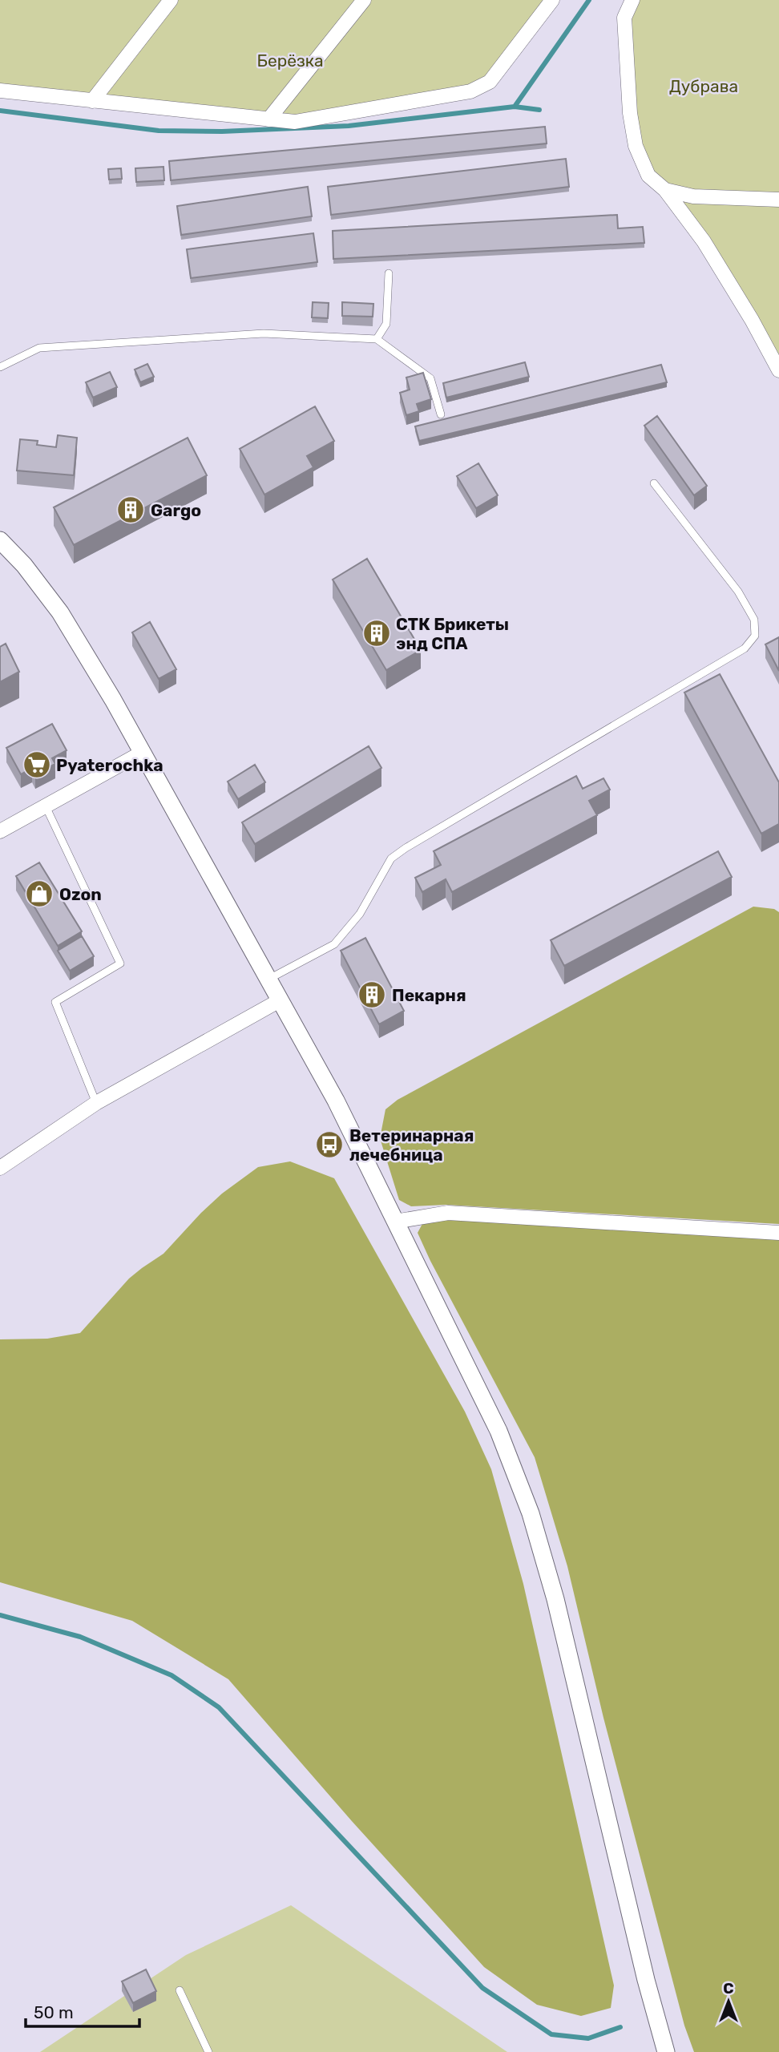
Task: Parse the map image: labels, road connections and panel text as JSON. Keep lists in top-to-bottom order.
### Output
{
  "parks": ["Берёзка", "Дубрава"],
  "places": {
    "building": ["Gargo", "СТК Брикеты энд СПА", "Пекарня"],
    "supermarket": ["Pyaterochka"],
    "shop": ["Ozon"],
    "bus stop": ["Ветеринарная лечебница"]
  },
  "scale_bar": "50 m",
  "north": "top"
}
